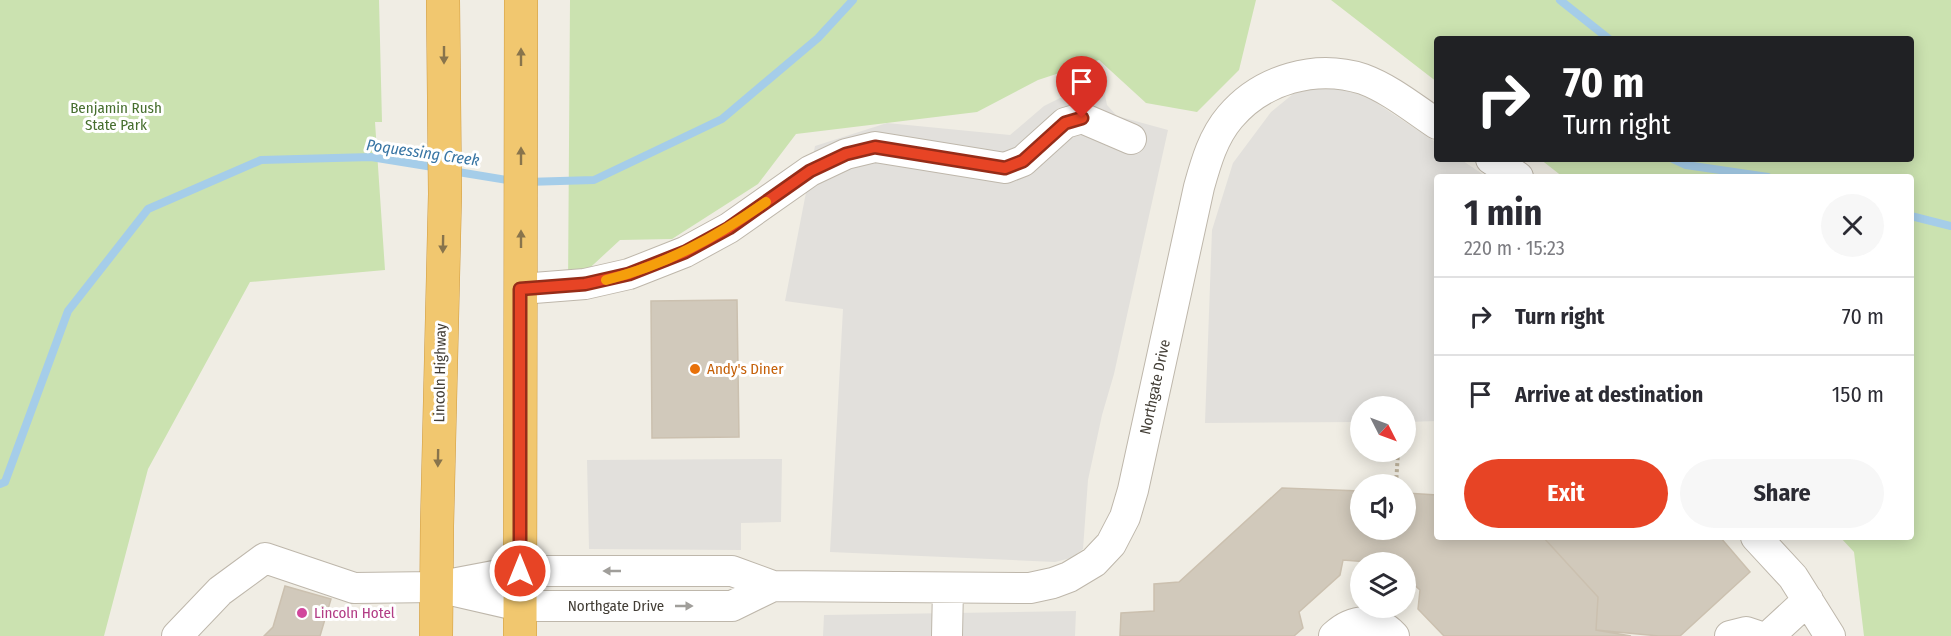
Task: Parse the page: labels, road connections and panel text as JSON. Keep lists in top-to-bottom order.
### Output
{
  "streets": {
    "highway": ["Lincoln Highway"],
    "lane": ["Northgate Drive"]
  },
  "crossings": [
    ["Lincoln Highway", "Northgate Drive"]
  ],
  "water": ["Poquessing Creek"],
  "parks": ["Benjamin Rush State Park"],
  "places": ["Andy's Diner", "Lincoln Hotel"],
  "north": "bottom right",
  "page": {
    "turn": ["70 m", "Turn right"],
    "heading": ["1 min", "220 m · 15:23"],
    "list": [
      {
        "name": "Turn right",
        "value": "70 m"
      },
      {
        "name": "Arrive at destination",
        "value": "150 m"
      }
    ],
    "buttons": ["Exit", "Share"]
  }
}
